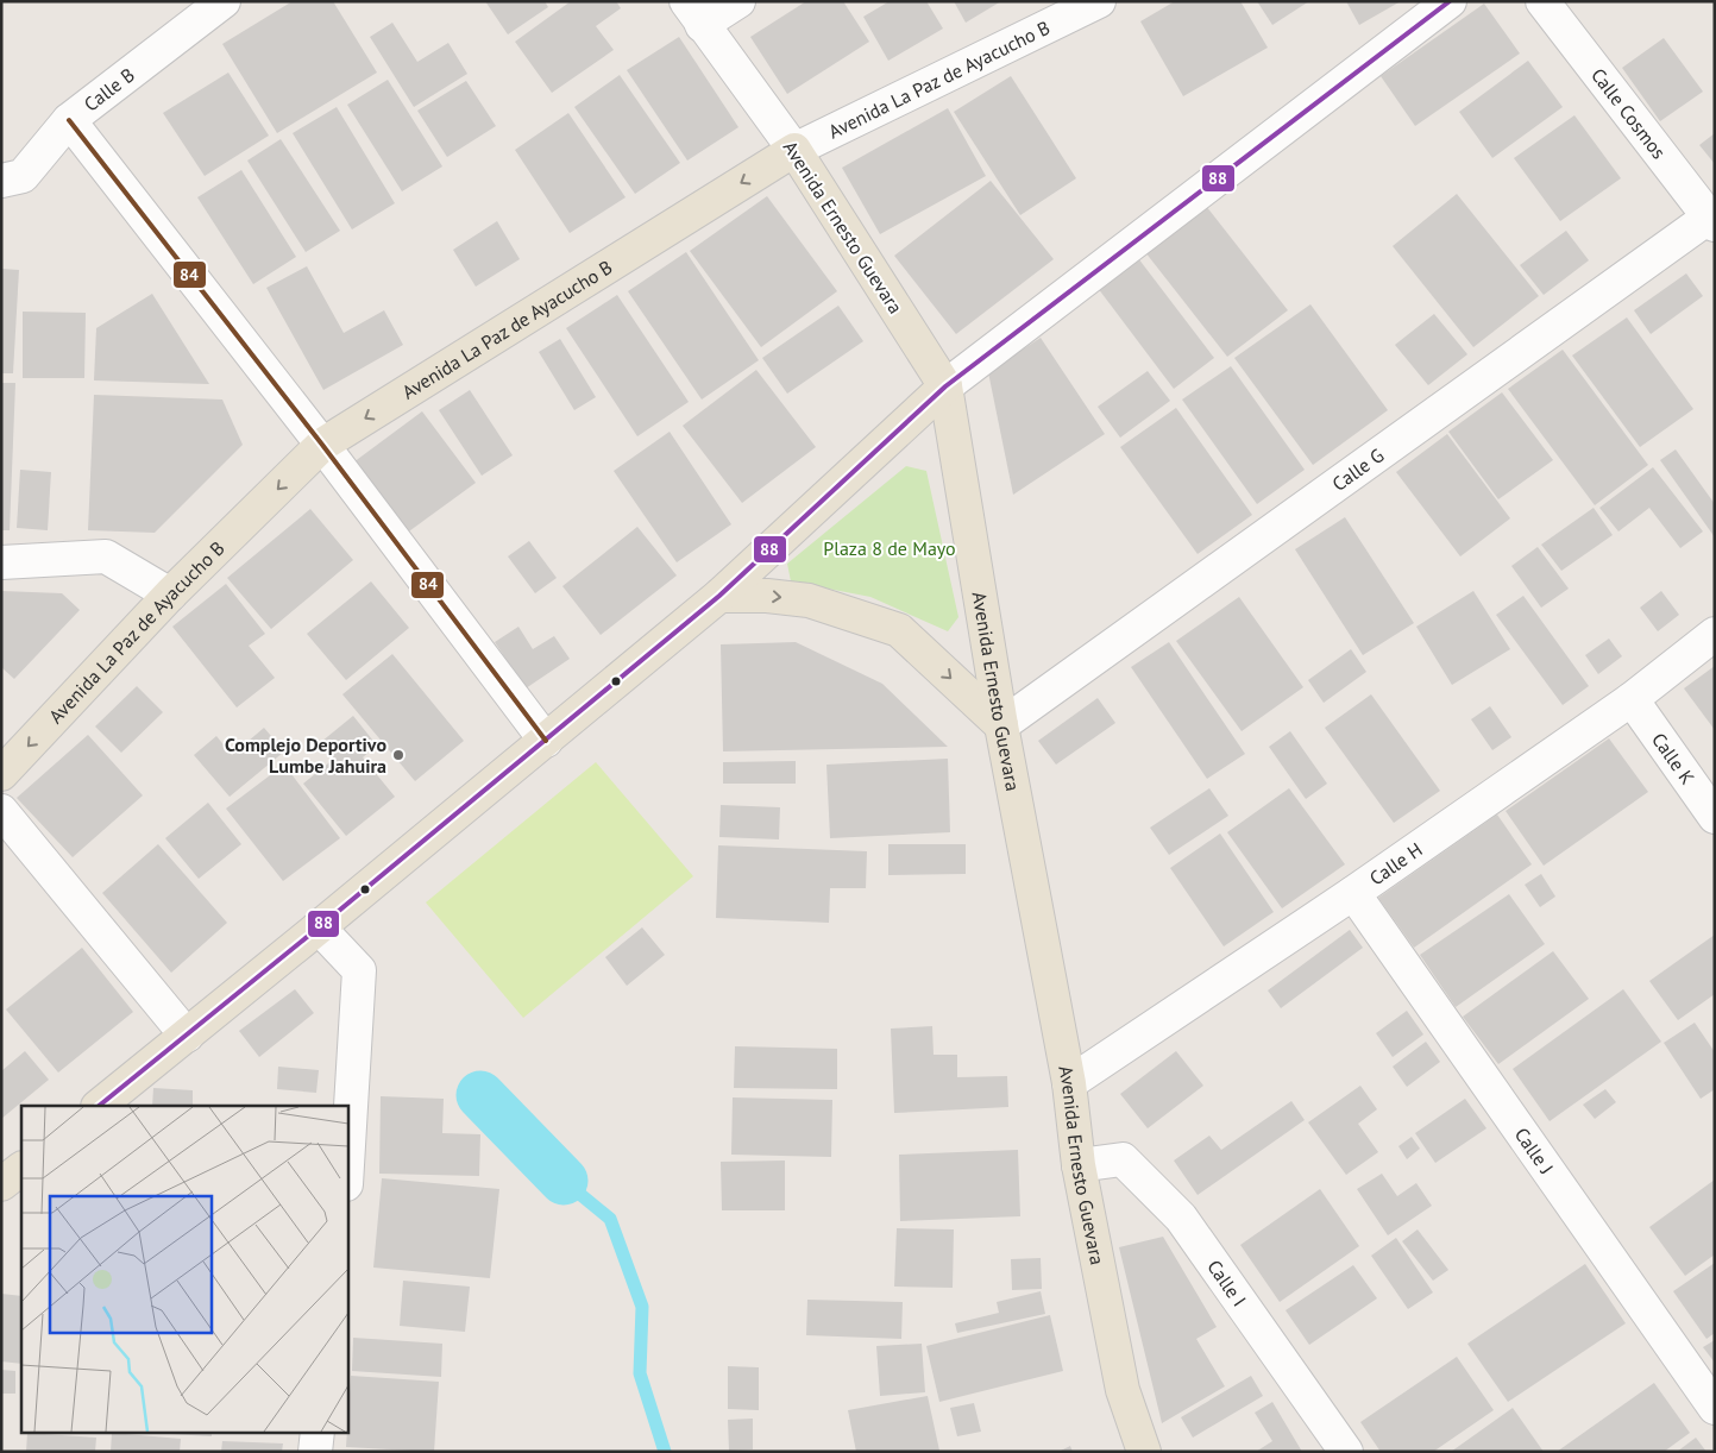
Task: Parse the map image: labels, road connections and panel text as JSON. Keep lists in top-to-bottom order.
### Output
{
  "streets": {
    "main road": ["Avenida La Paz de Ayacucho B", "Avenida Ernesto Guevara"],
    "street": [
      "Calle B",
      "Calle Cosmos",
      "Calle G",
      "Calle K",
      "Calle H",
      "Calle J",
      "Calle I"
    ]
  },
  "crossings": [
    ["Avenida La Paz de Ayacucho B", "Avenida Ernesto Guevara"],
    ["Calle Cosmos", "Calle G"],
    ["Avenida Ernesto Guevara", "Calle G"],
    ["Avenida Ernesto Guevara", "Calle H"],
    ["Avenida Ernesto Guevara", "Calle I"],
    ["Calle K", "Calle H"],
    ["Calle H", "Calle J"]
  ],
  "one_way": ["Avenida La Paz de Ayacucho B"],
  "parks": ["Plaza 8 de Mayo"],
  "places": ["Complejo Deportivo Lumbe Jahuira"],
  "lines": ["transit line 88", "transit line 84"]
}
